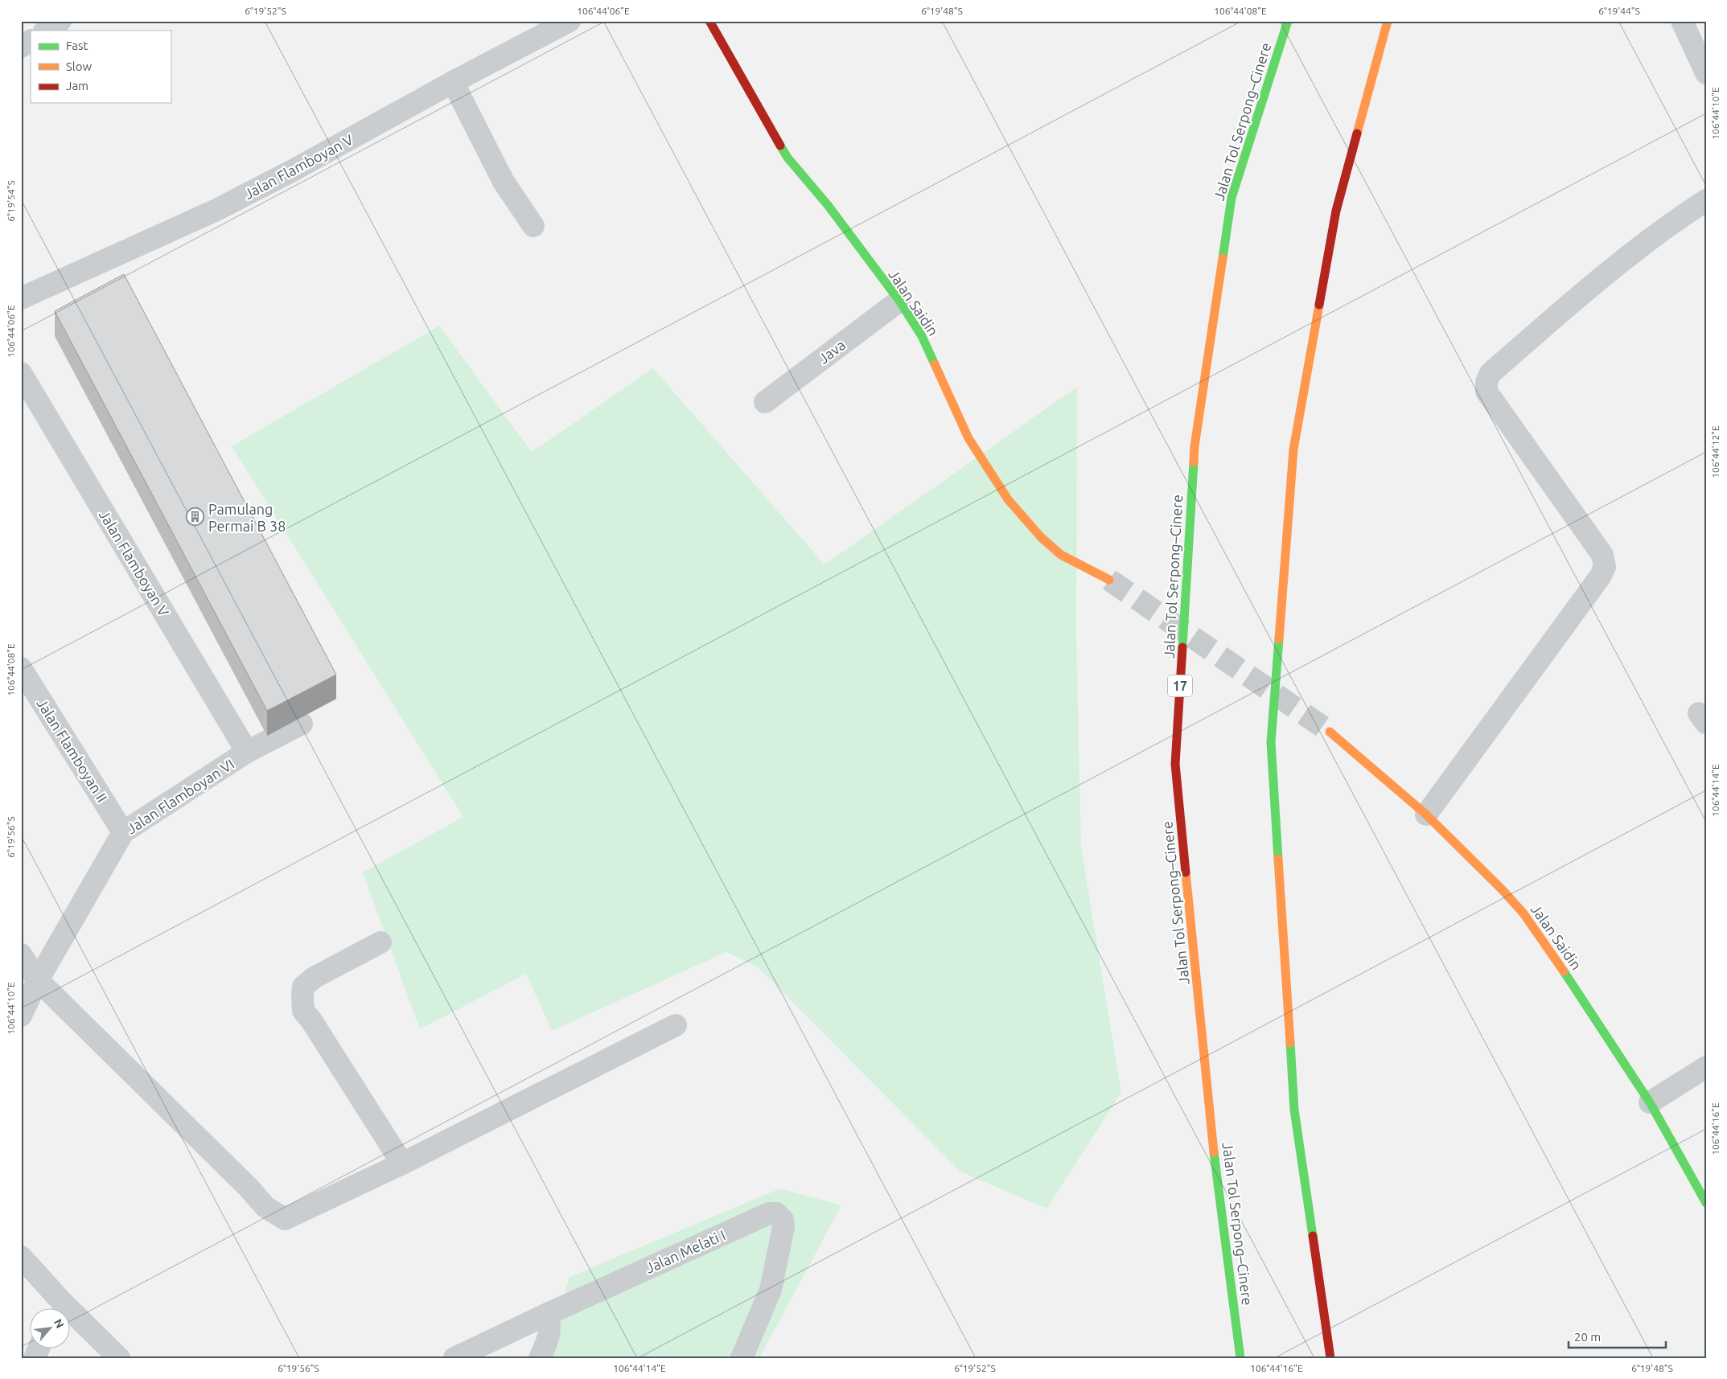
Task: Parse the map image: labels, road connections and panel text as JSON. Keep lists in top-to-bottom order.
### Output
{
  "streets": {
    "main road": ["Jalan Tol Serpong–Cinere", "Jalan Saidin", "17"],
    "street": [
      "Jalan Flamboyan V",
      "Java",
      "Jalan Flamboyan II",
      "Jalan Flamboyan VI",
      "Jalan Melati I"
    ]
  },
  "crossings": [
    ["Jalan Flamboyan V", "Jalan Flamboyan VI"],
    ["Jalan Saidin", "Java"],
    ["Jalan Flamboyan II", "Jalan Flamboyan VI"]
  ],
  "places": {
    "building": ["Pamulang Permai B 38"]
  },
  "legend": ["Fast", "Slow", "Jam"],
  "scale_bar": "20 m",
  "north": "top right",
  "coordinates": [
    "6°19'52\"S",
    "106°44'06\"E",
    "6°19'48\"S",
    "106°44'08\"E",
    "6°19'44\"S",
    "106°44'10\"E",
    "6°19'54\"S",
    "106°44'12\"E",
    "106°44'14\"E",
    "6°19'56\"S",
    "106°44'16\"E"
  ]
}
